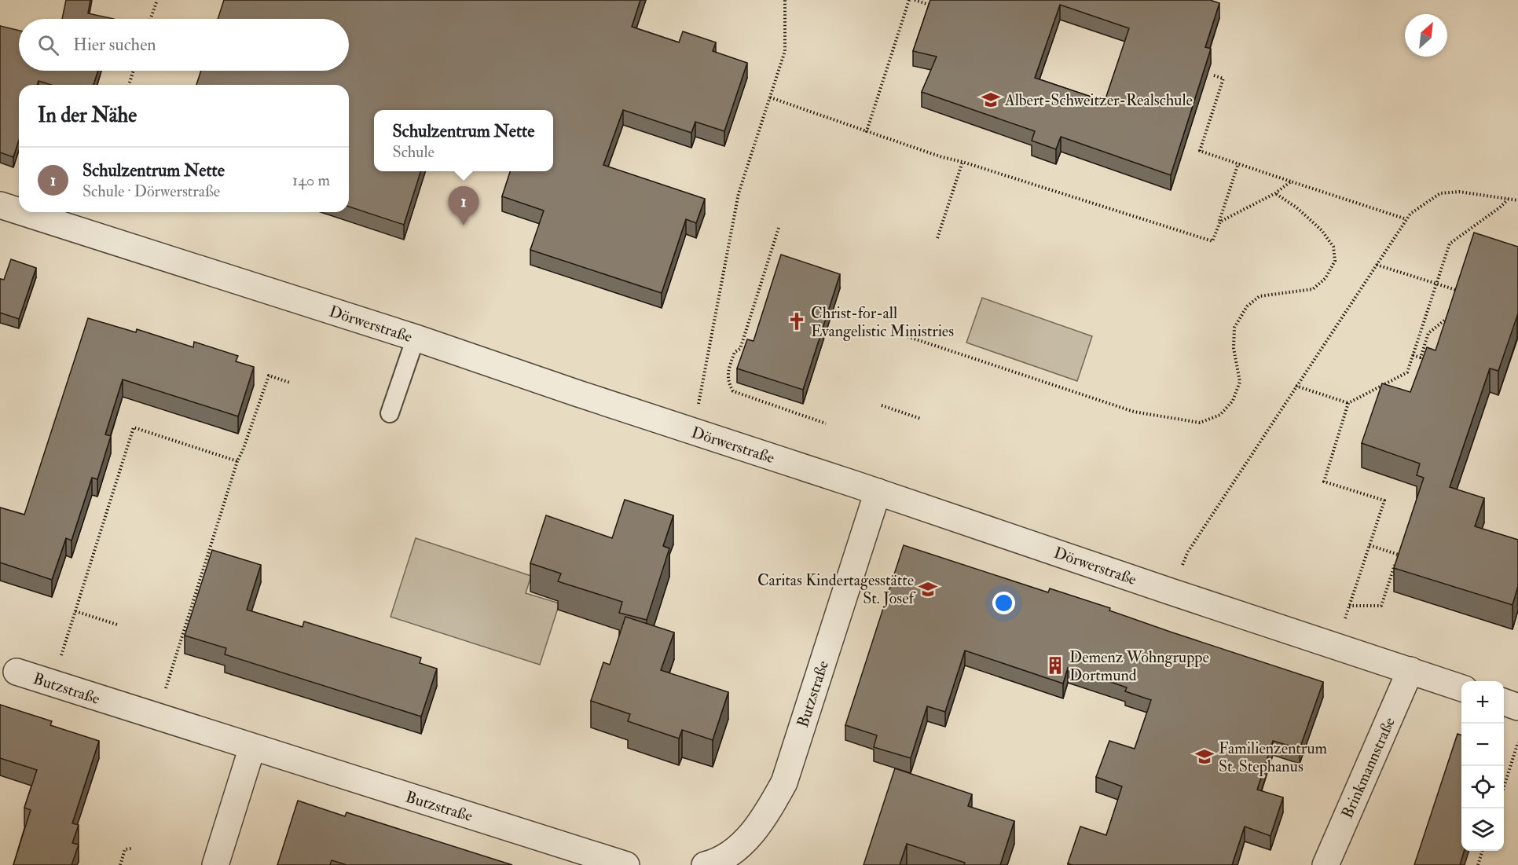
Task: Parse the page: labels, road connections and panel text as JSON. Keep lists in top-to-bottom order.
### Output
{
  "streets": {
    "street": ["Dörwerstraße", "Butzstraße", "Brinkmannstraße"]
  },
  "crossings": [
    ["Dörwerstraße", "Butzstraße"],
    ["Dörwerstraße", "Brinkmannstraße"]
  ],
  "places": {
    "school or university": ["Albert-Schweitzer-Realschule", "Caritas Kindertagesstätte St. Josef", "Familienzentrum St. Stephanus"],
    "church": ["Christ-for-all Evangelistic Ministries"],
    "building": ["Demenz Wohngruppe Dortmund"]
  },
  "north": "top right",
  "page": {
    "search": "Hier suchen",
    "heading": "In der Nähe",
    "popup": ["Schulzentrum Nette", "Schule"],
    "list": [
      {
        "mark": "1",
        "name": "Schulzentrum Nette",
        "note": "Schule · Dörwerstraße",
        "value": "140 m"
      }
    ],
    "pins": "1",
    "map_buttons": ["+", "−"]
  }
}
